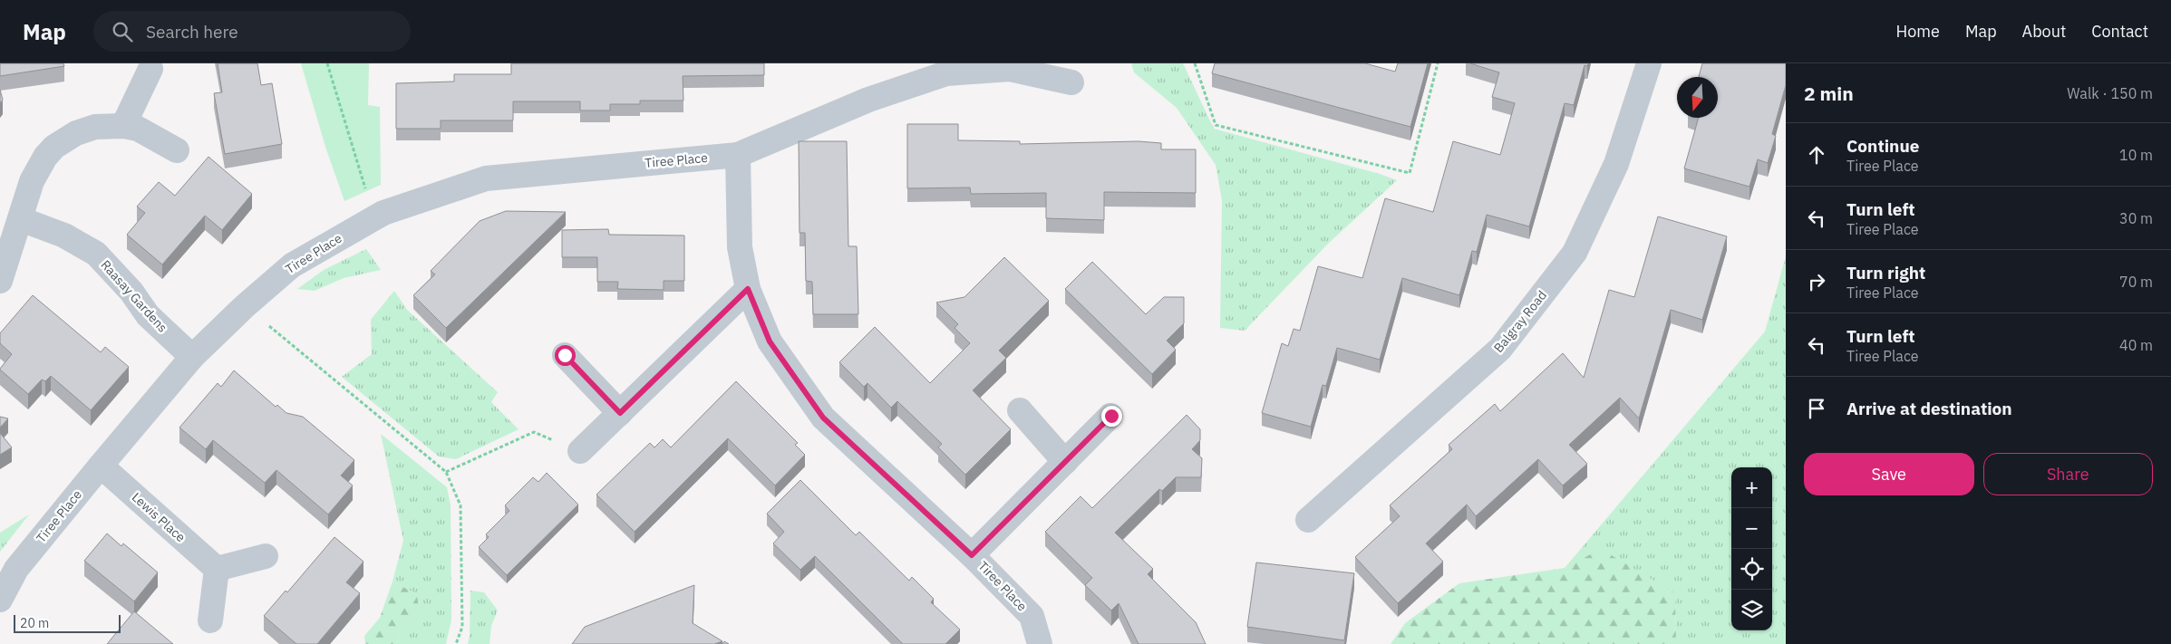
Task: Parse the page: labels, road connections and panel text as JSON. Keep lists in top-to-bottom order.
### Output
{
  "streets": {
    "street": [
      "Tiree Place",
      "Raasay Gardens",
      "Balgray Road",
      "Lewis Place"
    ]
  },
  "crossings": [
    ["Tiree Place", "Raasay Gardens"],
    ["Tiree Place", "Lewis Place"]
  ],
  "scale_bar": "20 m",
  "north": "bottom",
  "page": {
    "header": "Map",
    "search": "Search here",
    "nav": [
      "Home",
      "Map",
      "About",
      "Contact"
    ],
    "heading": ["2 min", "Walk · 150 m"],
    "list": [
      ["Continue", "Tiree Place", "10 m"],
      ["Turn left", "Tiree Place", "30 m"],
      ["Turn right", "Tiree Place", "70 m"],
      ["Turn left", "Tiree Place", "40 m"],
      "Arrive at destination"
    ],
    "buttons": ["Save", "Share"],
    "map_buttons": ["+", "−"],
    "scale": "20 m"
  }
}
